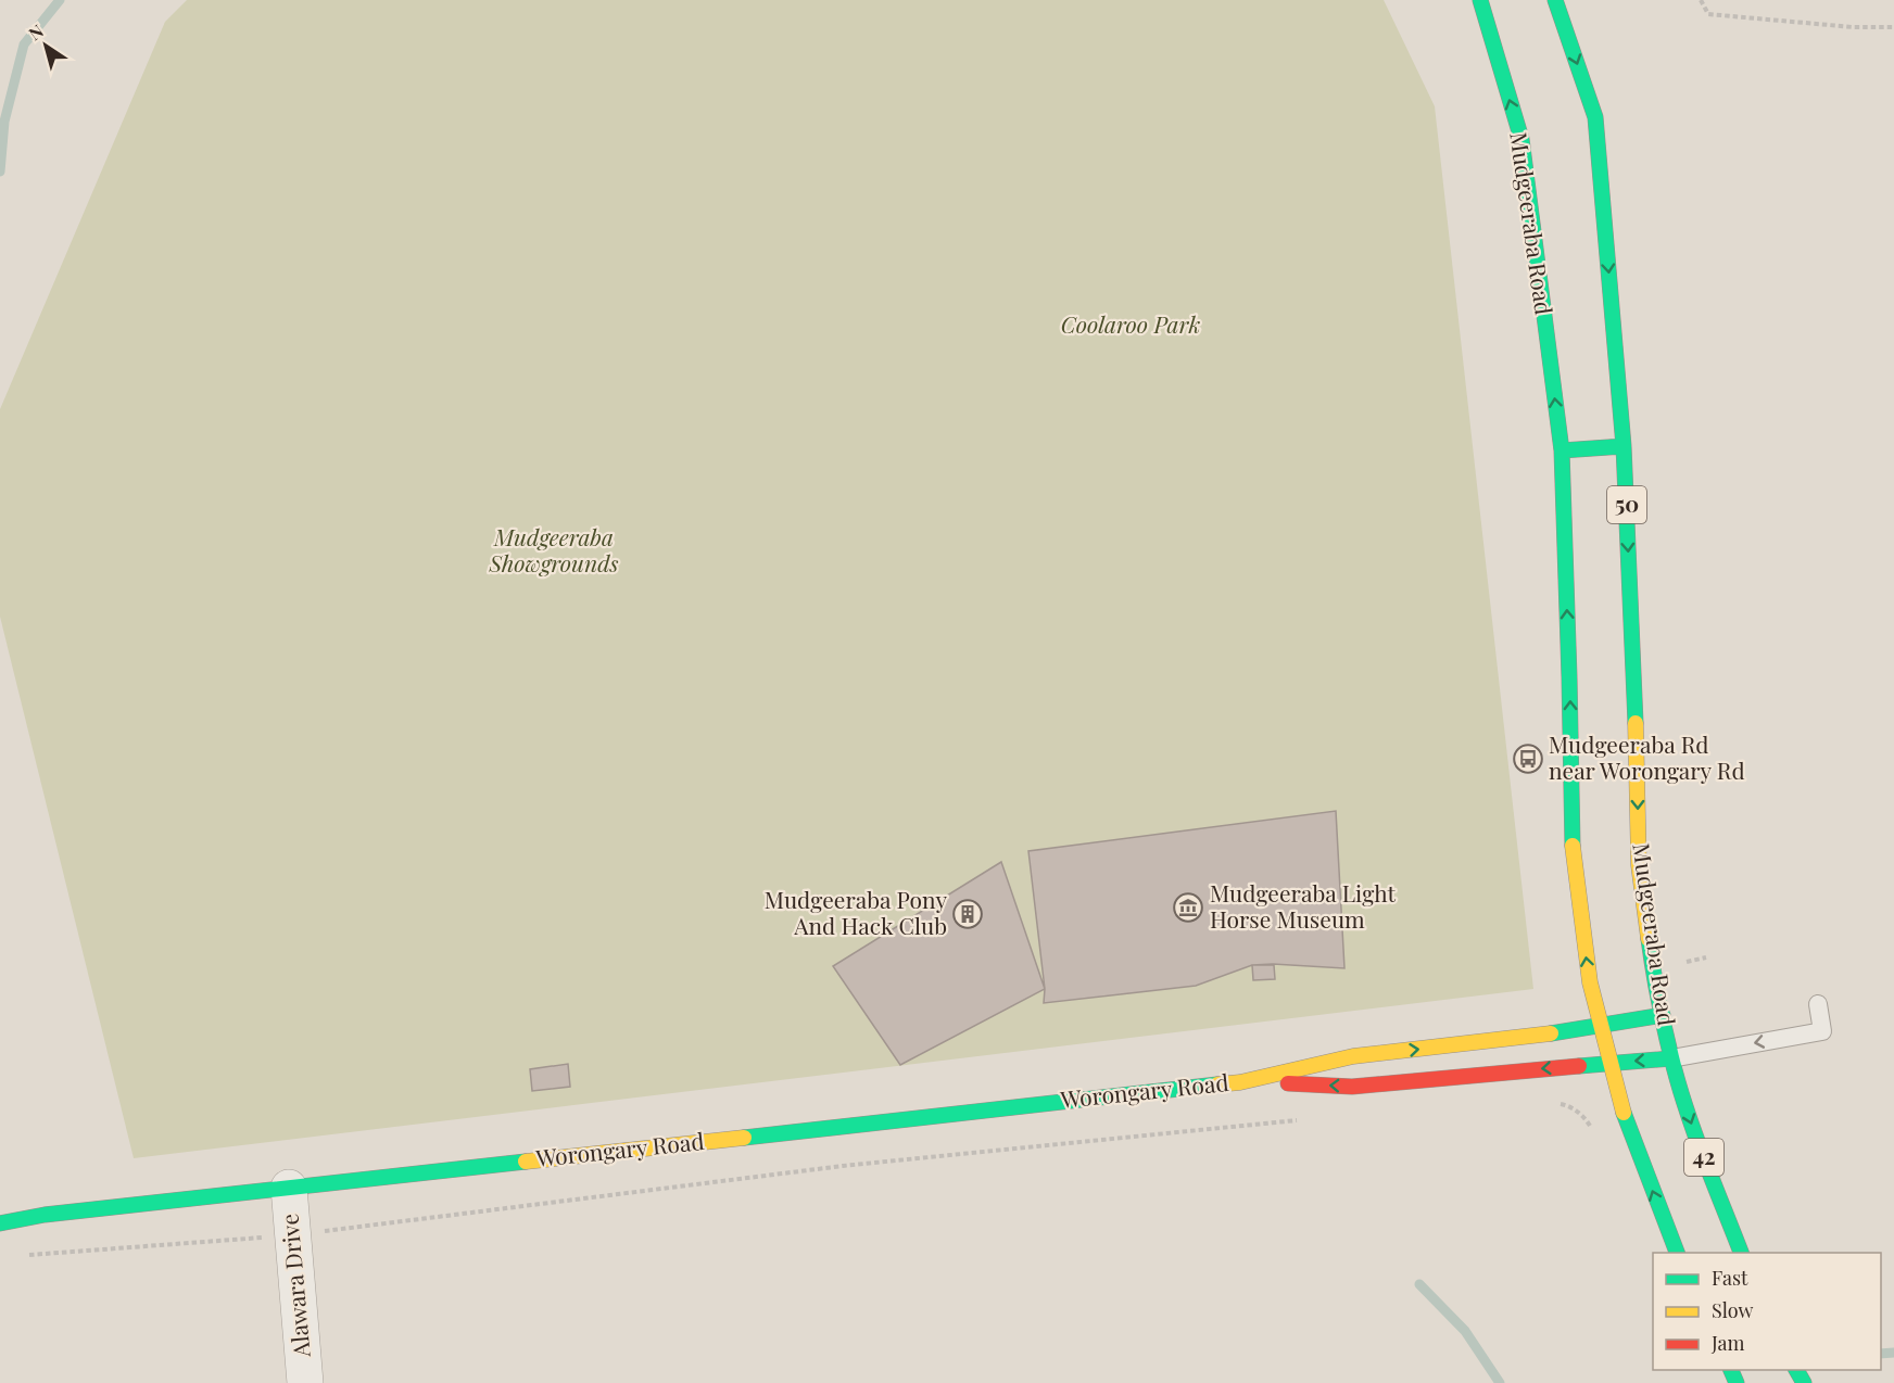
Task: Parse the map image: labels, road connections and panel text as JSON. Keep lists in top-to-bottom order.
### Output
{
  "streets": {
    "main road": [
      "Mudgeeraba Road",
      "50",
      "Worongary Road",
      "42"
    ],
    "street": ["Alawara Drive"]
  },
  "crossings": [
    ["Mudgeeraba Road", "Worongary Road"],
    ["Worongary Road", "Alawara Drive"]
  ],
  "parks": ["Coolaroo Park", "Mudgeeraba Showgrounds"],
  "places": {
    "bus stop": ["Mudgeeraba Rd near Worongary Rd"],
    "museum": ["Mudgeeraba Light Horse Museum"],
    "building": ["Mudgeeraba Pony And Hack Club"]
  },
  "legend": ["Fast", "Slow", "Jam"],
  "north": "top left"
}
